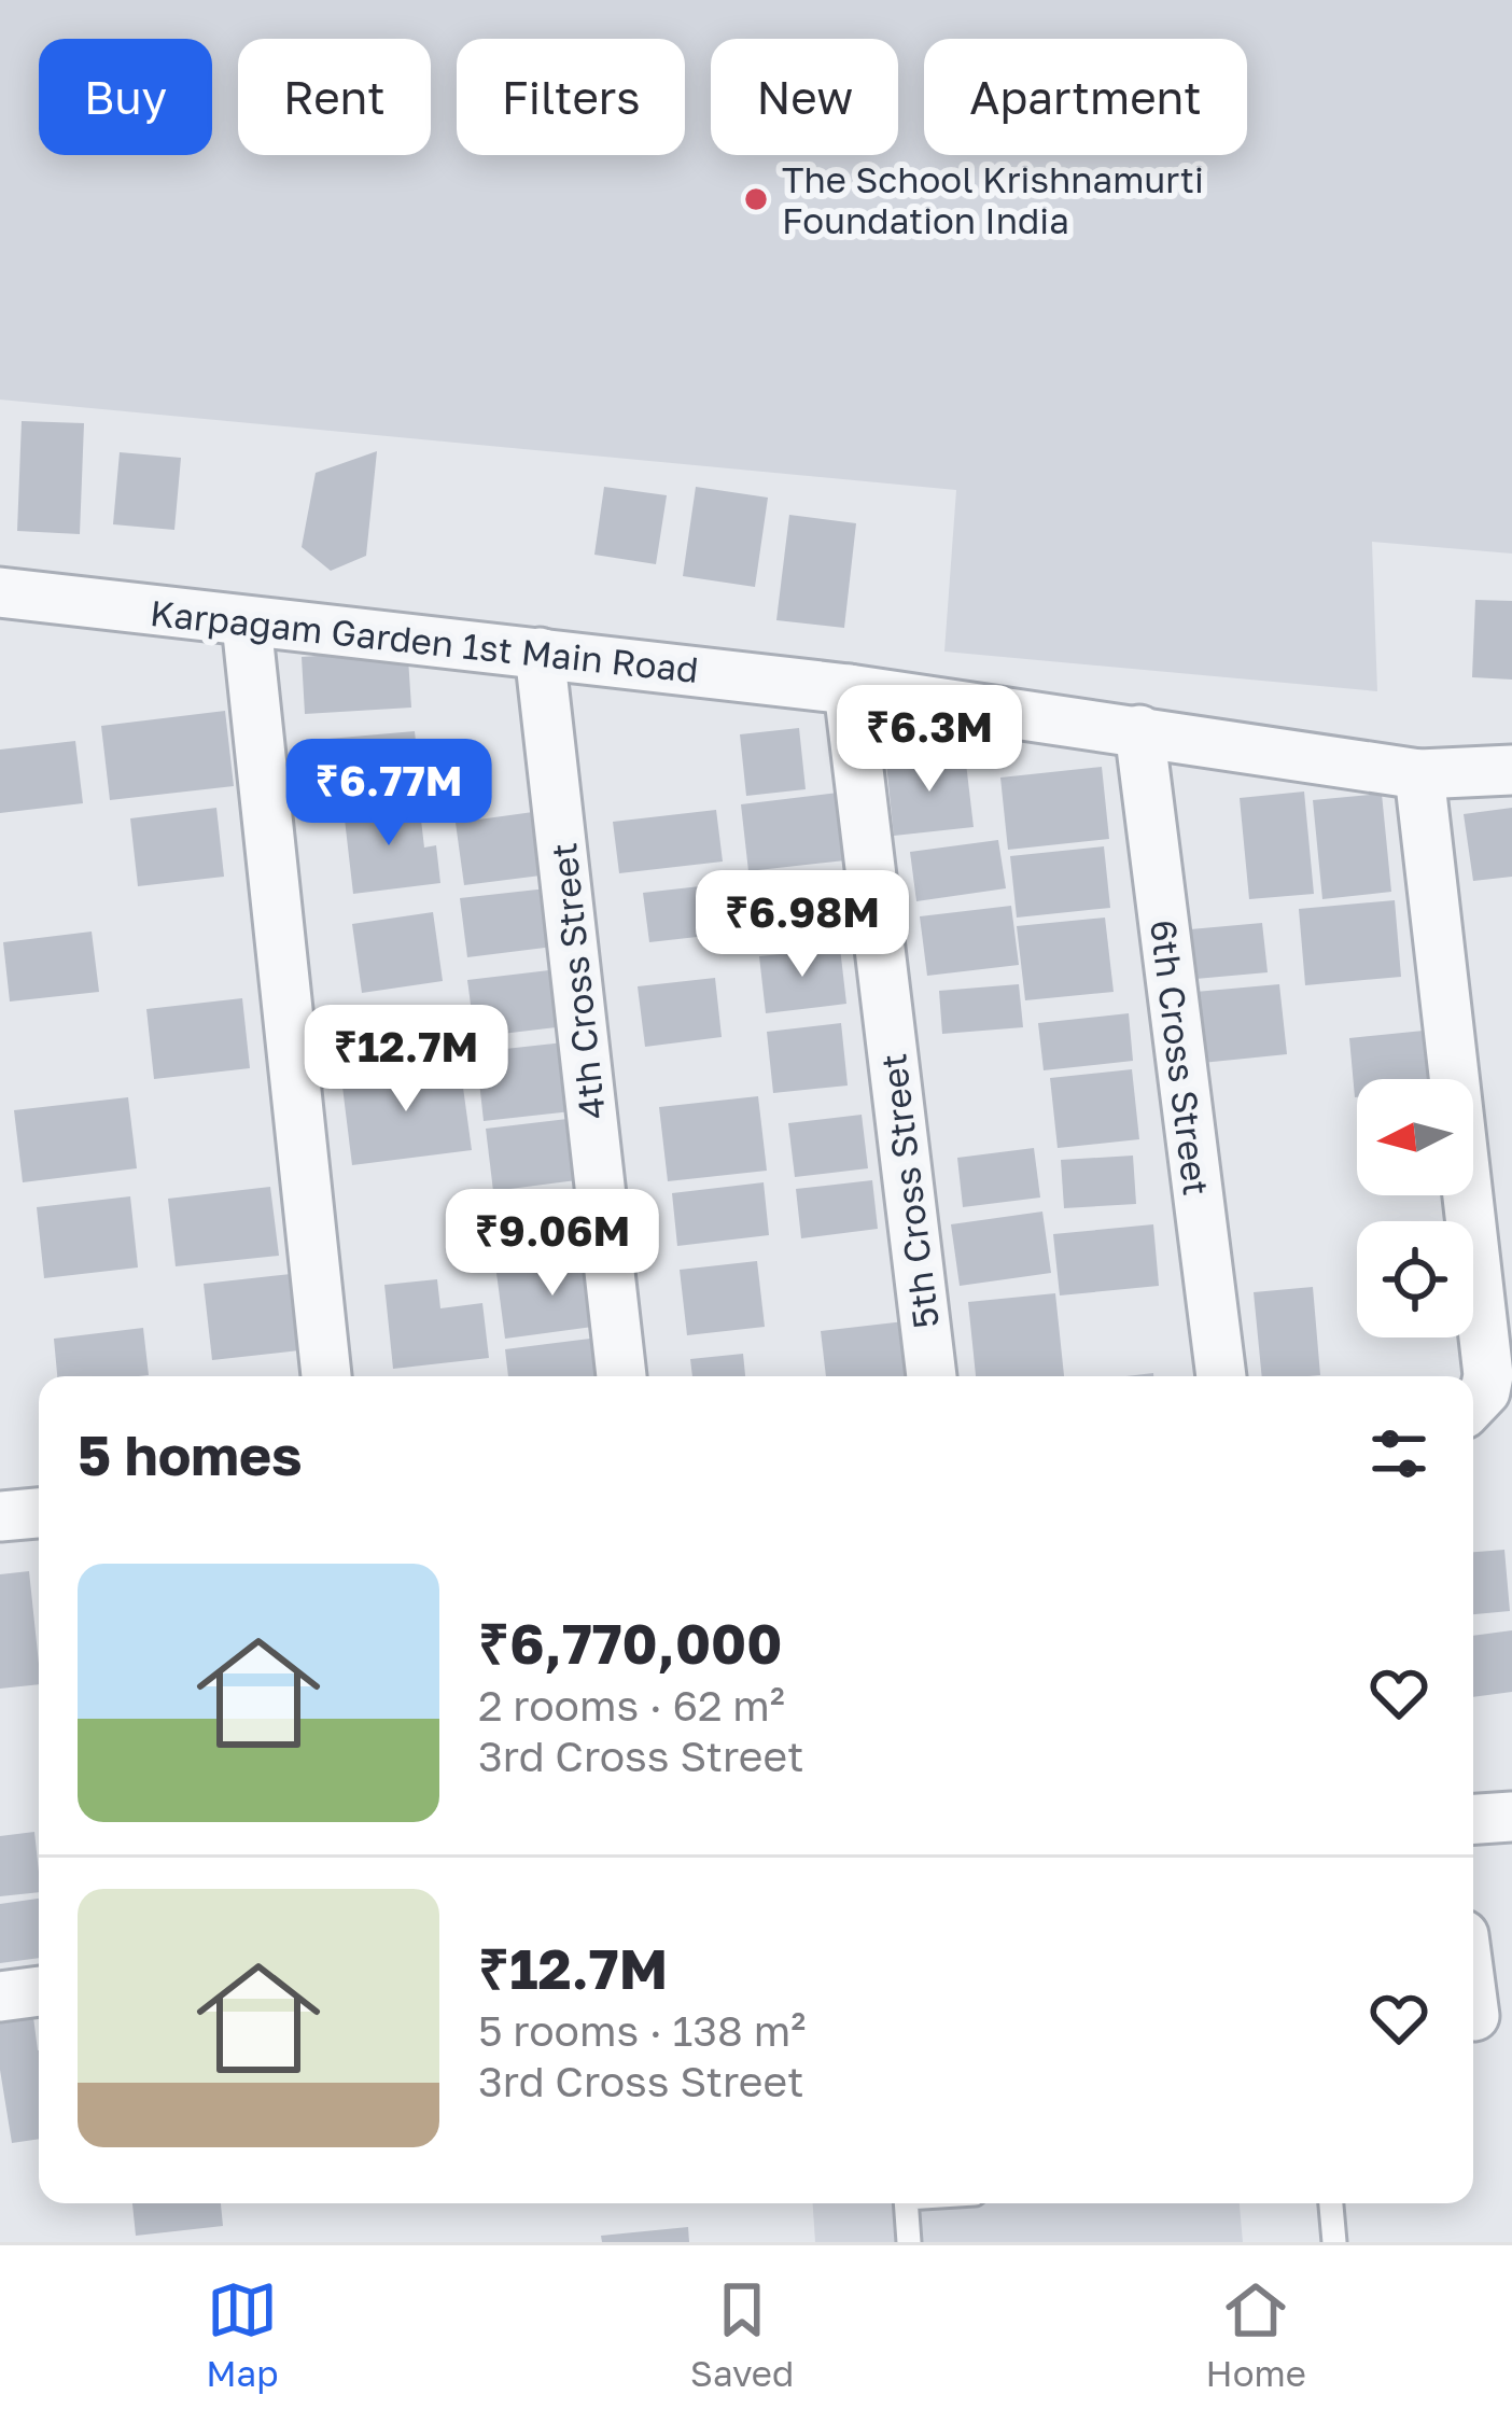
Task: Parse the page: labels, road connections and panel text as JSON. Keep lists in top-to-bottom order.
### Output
{
  "streets": {
    "street": [
      "Karpagam Garden 1st Main Road",
      "4th Cross Street",
      "6th Cross Street",
      "5th Cross Street"
    ]
  },
  "crossings": [
    ["Karpagam Garden 1st Main Road", "4th Cross Street"],
    ["Karpagam Garden 1st Main Road", "6th Cross Street"],
    ["Karpagam Garden 1st Main Road", "5th Cross Street"]
  ],
  "places": ["The School Krishnamurti Foundation India"],
  "north": "left",
  "page": {
    "chip": [
      "Buy",
      "Rent",
      "Filters",
      "New",
      "Apartment"
    ],
    "price": [
      "₹6.3M",
      "₹6.77M",
      "₹6.98M",
      "₹12.7M",
      "₹9.06M"
    ],
    "heading": "5 homes",
    "list": [
      {
        "name": "₹6,770,000",
        "note": "2 rooms · 62 m² · 3rd Cross Street"
      },
      {
        "name": "₹12.7M",
        "note": "5 rooms · 138 m² · 3rd Cross Street"
      }
    ],
    "tabs": ["Map", "Saved", "Home"]
  }
}
